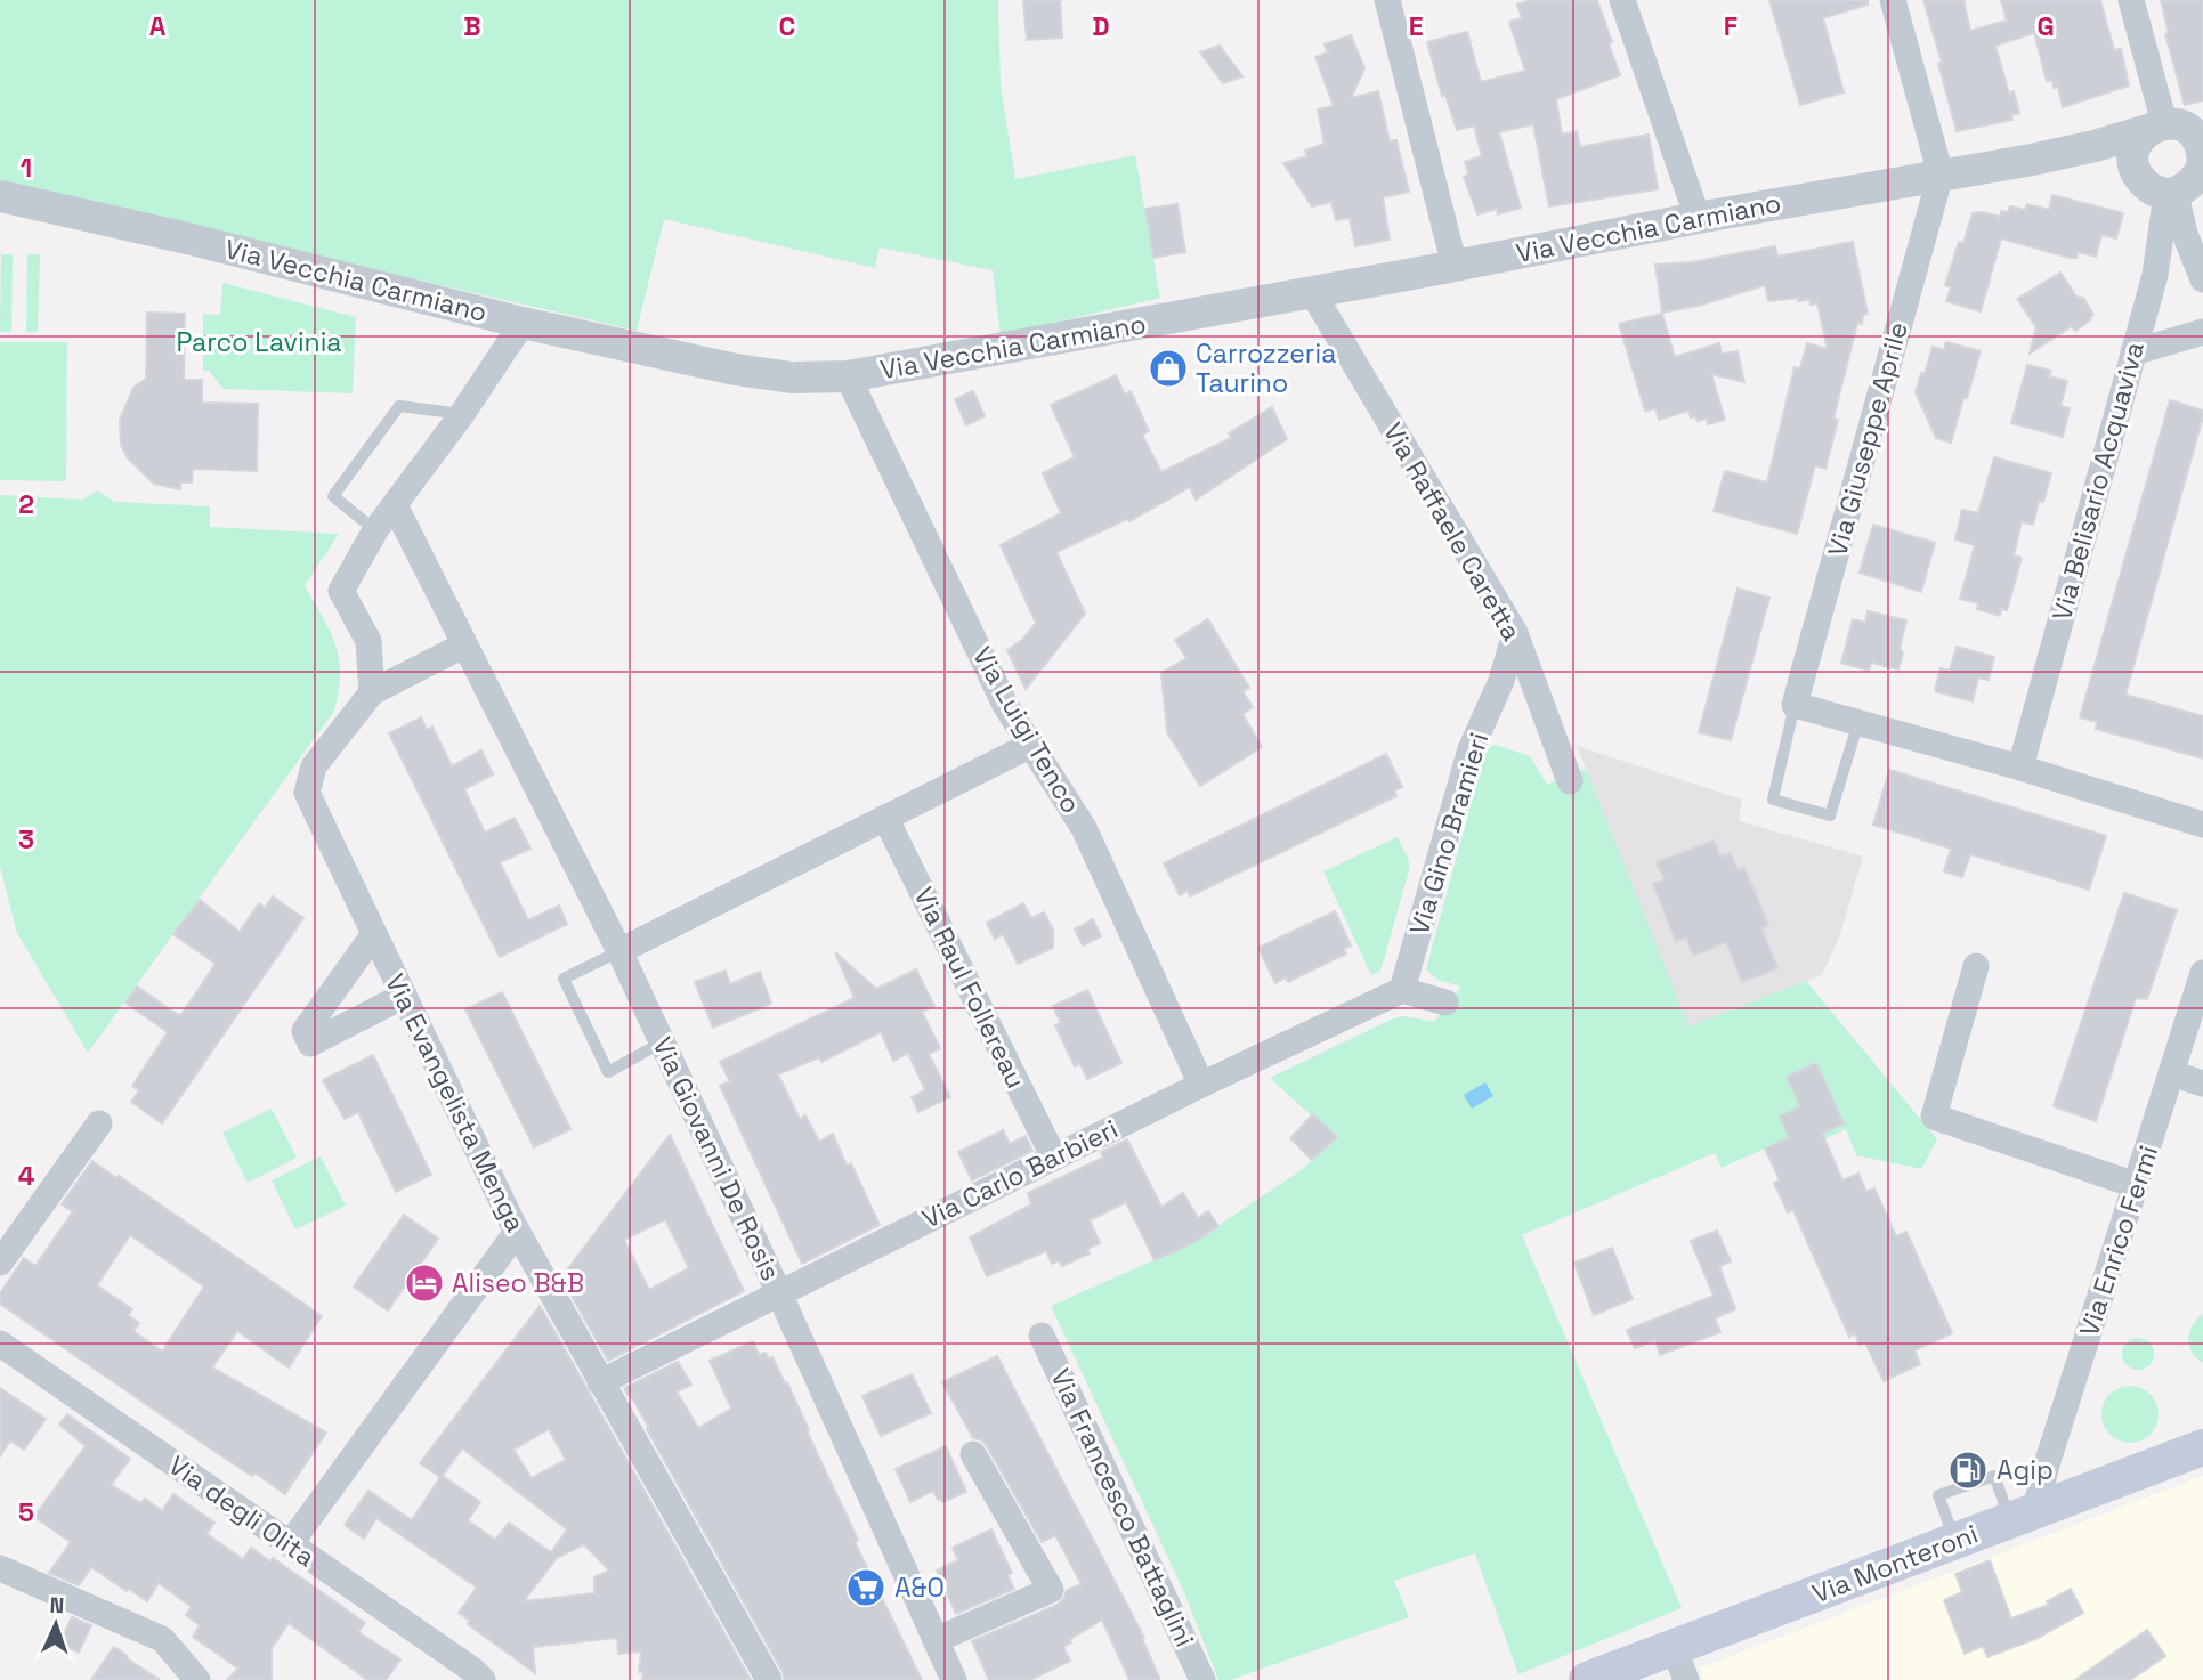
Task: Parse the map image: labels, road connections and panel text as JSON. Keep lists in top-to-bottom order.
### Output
{
  "streets": {
    "main road": ["Via Monteroni"],
    "street": [
      "Via Vecchia Carmiano",
      "Via Giuseppe Aprile",
      "Via Belisario Acquaviva",
      "Via Raffaele Caretta",
      "Via Luigi Tenco",
      "Via Gino Bramieri",
      "Via Raul Follereau",
      "Via Evangelista Menga",
      "Via Giovanni De Rosis",
      "Via Carlo Barbieri",
      "Via Enrico Fermi",
      "Via Francesco Battaglini",
      "Via degli Olita"
    ]
  },
  "crossings": [
    ["Via Vecchia Carmiano", "Via Giuseppe Aprile"],
    ["Via Vecchia Carmiano", "Via Belisario Acquaviva"],
    ["Via Vecchia Carmiano", "Via Raffaele Caretta"],
    ["Via Vecchia Carmiano", "Via Luigi Tenco"],
    ["Via Raffaele Caretta", "Via Gino Bramieri"],
    ["Via Luigi Tenco", "Via Carlo Barbieri"],
    ["Via Gino Bramieri", "Via Carlo Barbieri"],
    ["Via Raul Follereau", "Via Carlo Barbieri"],
    ["Via Evangelista Menga", "Via Carlo Barbieri"],
    ["Via Giovanni De Rosis", "Via Carlo Barbieri"],
    ["Via Enrico Fermi", "Via Monteroni"]
  ],
  "parks": ["Parco Lavinia"],
  "places": {
    "shop": ["Carrozzeria Taurino"],
    "hotel": ["Aliseo B&B"],
    "fuel station": ["Agip"],
    "supermarket": ["A&O"]
  },
  "north": "top",
  "grid": {
    "columns": [
      "A",
      "B",
      "C",
      "D",
      "E",
      "F",
      "G"
    ],
    "rows": [
      "1",
      "2",
      "3",
      "4",
      "5"
    ]
  }
}
